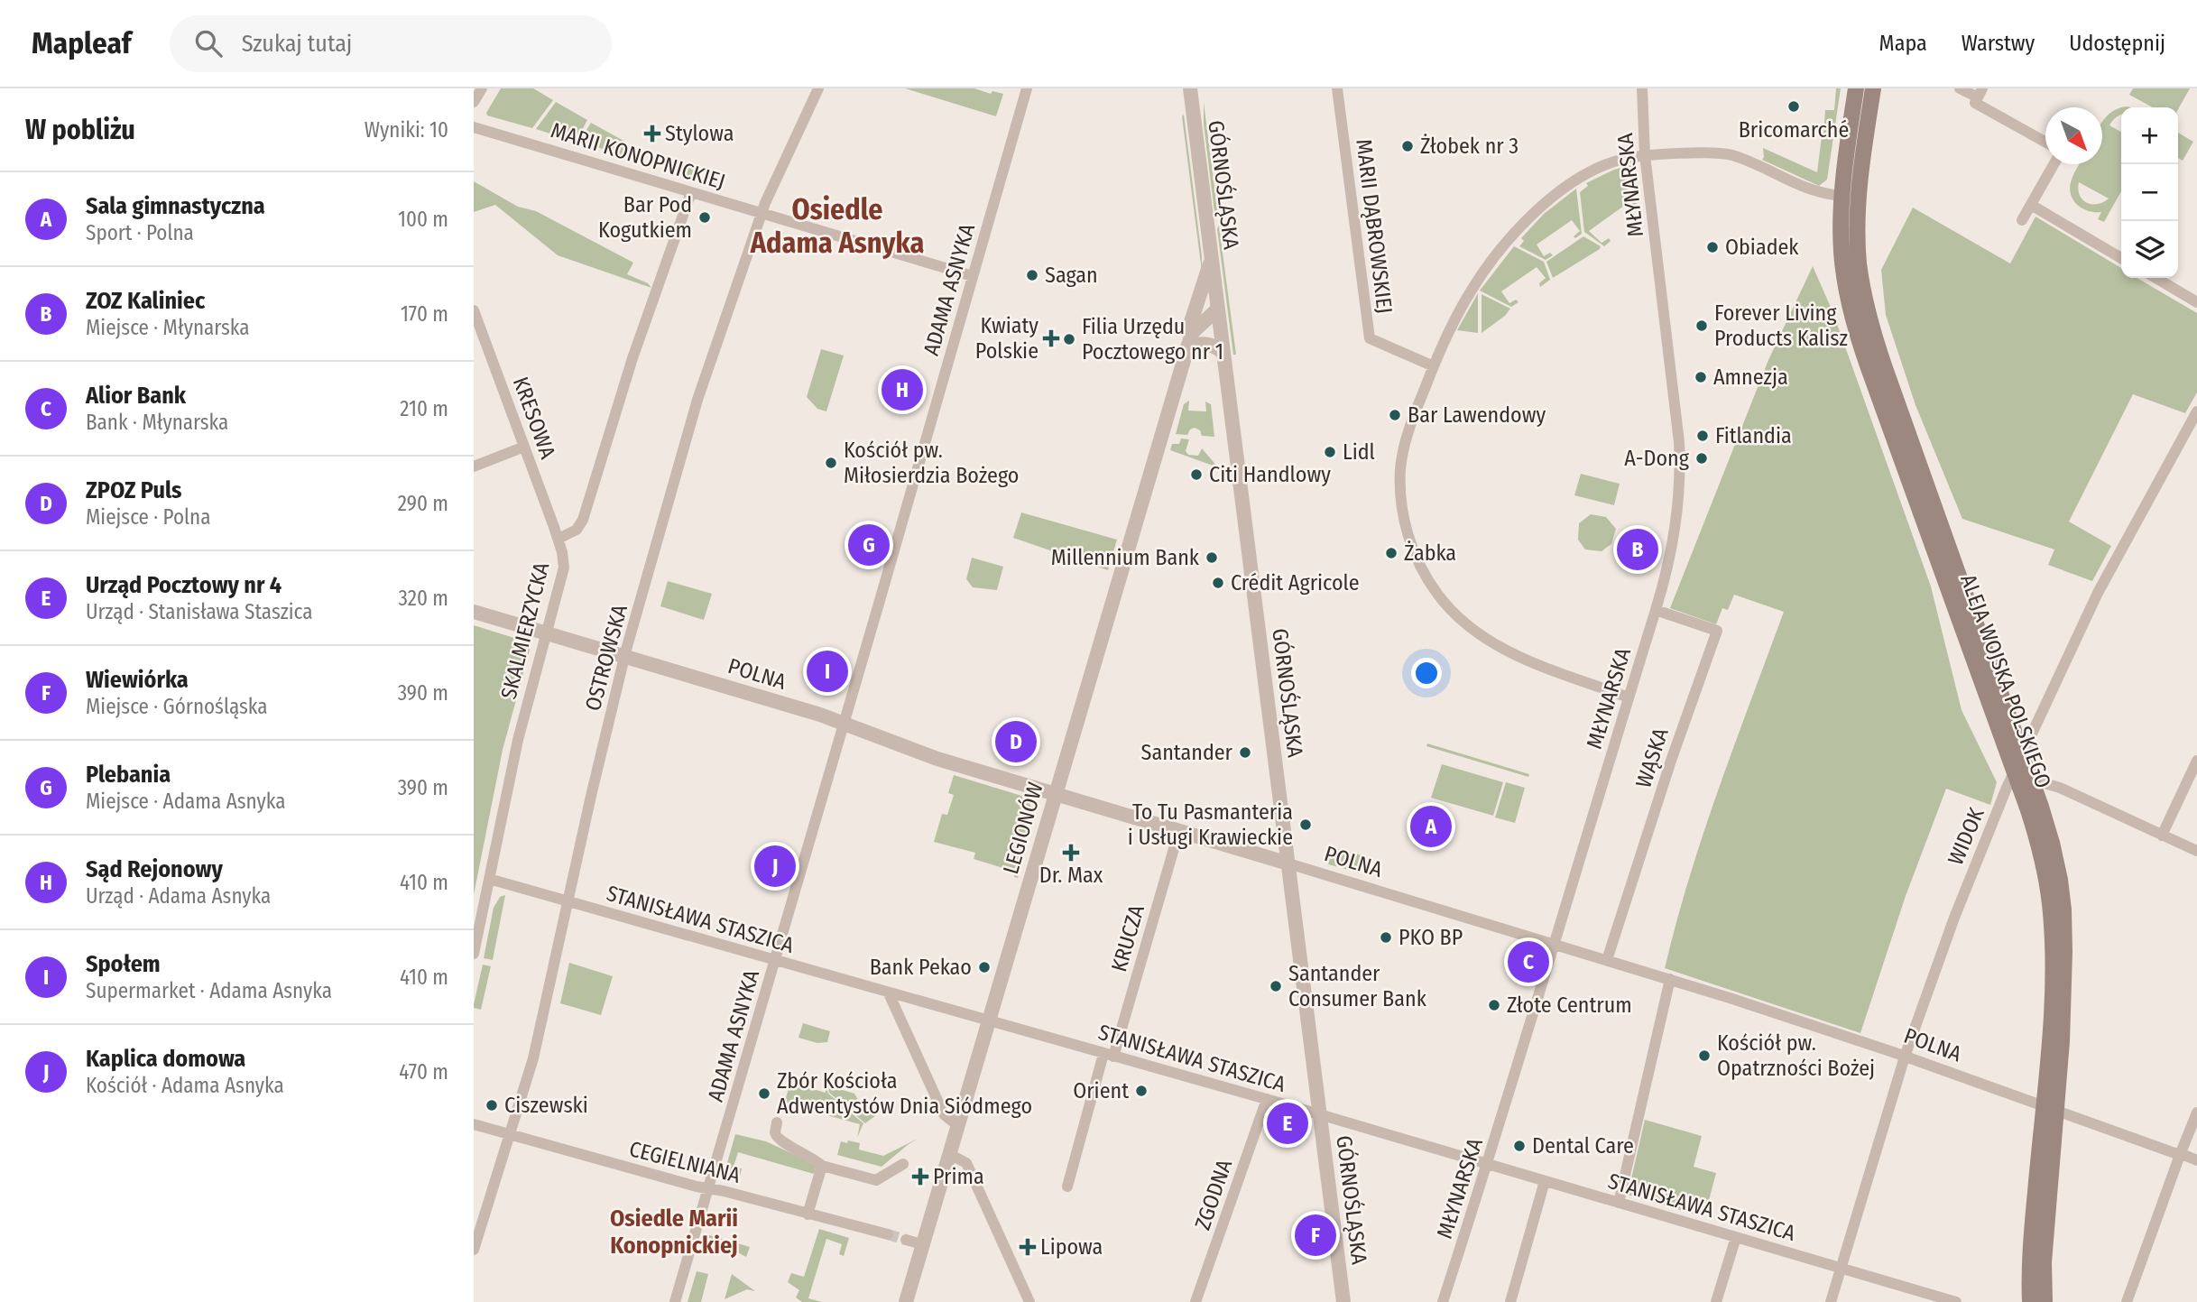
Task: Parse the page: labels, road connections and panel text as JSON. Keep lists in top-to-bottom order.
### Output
{
  "streets": {
    "main road": ["ALEJA WOJSKA POLSKIEGO"],
    "street": [
      "MARII KONOPNICKIEJ",
      "GÓRNOŚLĄSKA",
      "MŁYNARSKA",
      "MARII DĄBROWSKIEJ",
      "ADAMA ASNYKA",
      "KRESOWA",
      "SKALMIERZYCKA",
      "OSTROWSKA",
      "POLNA",
      "WĄSKA",
      "LEGIONÓW",
      "WIDOK",
      "STANISŁAWA STASZICA",
      "KRUCZA",
      "CEGIELNIANA",
      "ZGODNA"
    ]
  },
  "crossings": [
    ["MARII KONOPNICKIEJ", "ADAMA ASNYKA"],
    ["MARII KONOPNICKIEJ", "SKALMIERZYCKA"],
    ["MARII KONOPNICKIEJ", "OSTROWSKA"],
    ["GÓRNOŚLĄSKA", "POLNA"],
    ["GÓRNOŚLĄSKA", "LEGIONÓW"],
    ["GÓRNOŚLĄSKA", "STANISŁAWA STASZICA"],
    ["MŁYNARSKA", "POLNA"],
    ["MŁYNARSKA", "WĄSKA"],
    ["MŁYNARSKA", "STANISŁAWA STASZICA"],
    ["ADAMA ASNYKA", "POLNA"],
    ["ADAMA ASNYKA", "STANISŁAWA STASZICA"],
    ["ADAMA ASNYKA", "CEGIELNIANA"],
    ["KRESOWA", "SKALMIERZYCKA"],
    ["SKALMIERZYCKA", "POLNA"],
    ["SKALMIERZYCKA", "STANISŁAWA STASZICA"],
    ["OSTROWSKA", "POLNA"],
    ["OSTROWSKA", "STANISŁAWA STASZICA"],
    ["OSTROWSKA", "CEGIELNIANA"],
    ["POLNA", "ALEJA WOJSKA POLSKIEGO"],
    ["POLNA", "WĄSKA"],
    ["POLNA", "LEGIONÓW"],
    ["POLNA", "WIDOK"],
    ["POLNA", "KRUCZA"],
    ["ALEJA WOJSKA POLSKIEGO", "WIDOK"],
    ["LEGIONÓW", "STANISŁAWA STASZICA"],
    ["WIDOK", "STANISŁAWA STASZICA"],
    ["STANISŁAWA STASZICA", "KRUCZA"],
    ["STANISŁAWA STASZICA", "ZGODNA"]
  ],
  "districts": ["Osiedle Adama Asnyka", "Osiedle Marii Konopnickiej"],
  "places": {
    "other": [
      "Bricomarché",
      "Żłobek nr 3",
      "Bar Pod Kogutkiem",
      "Obiadek",
      "Sagan",
      "Forever Living Products Kalisz",
      "Filia Urzędu Pocztowego nr 1",
      "Amnezja",
      "Bar Lawendowy",
      "Fitlandia",
      "Lidl",
      "A-Dong",
      "Kościół pw. Miłosierdzia Bożego",
      "Citi Handlowy",
      "Żabka",
      "Millennium Bank",
      "Crédit Agricole",
      "Santander",
      "To Tu Pasmanteria i Usługi Krawieckie",
      "PKO BP",
      "Bank Pekao",
      "Santander Consumer Bank",
      "Złote Centrum",
      "Kościół pw. Opatrzności Bożej",
      "Orient",
      "Zbór Kościoła Adwentystów Dnia Siódmego",
      "Ciszewski",
      "Dental Care"
    ],
    "health": [
      "Stylowa",
      "Kwiaty Polskie",
      "Dr. Max",
      "Prima",
      "Lipowa"
    ]
  },
  "north": "bottom right",
  "page": {
    "header": "Mapleaf",
    "search": "Szukaj tutaj",
    "nav": ["Mapa", "Warstwy", "Udostępnij"],
    "heading": ["W pobliżu", "Wyniki: 10"],
    "map_buttons": ["+", "−"],
    "list": [
      {
        "mark": "A",
        "name": "Sala gimnastyczna",
        "note": "Sport · Polna",
        "value": "100 m"
      },
      {
        "mark": "B",
        "name": "ZOZ Kaliniec",
        "note": "Miejsce · Młynarska",
        "value": "170 m"
      },
      {
        "mark": "C",
        "name": "Alior Bank",
        "note": "Bank · Młynarska",
        "value": "210 m"
      },
      {
        "mark": "D",
        "name": "ZPOZ Puls",
        "note": "Miejsce · Polna",
        "value": "290 m"
      },
      {
        "mark": "E",
        "name": "Urząd Pocztowy nr 4",
        "note": "Urząd · Stanisława Staszica",
        "value": "320 m"
      },
      {
        "mark": "F",
        "name": "Wiewiórka",
        "note": "Miejsce · Górnośląska",
        "value": "390 m"
      },
      {
        "mark": "G",
        "name": "Plebania",
        "note": "Miejsce · Adama Asnyka",
        "value": "390 m"
      },
      {
        "mark": "H",
        "name": "Sąd Rejonowy",
        "note": "Urząd · Adama Asnyka",
        "value": "410 m"
      },
      {
        "mark": "I",
        "name": "Społem",
        "note": "Supermarket · Adama Asnyka",
        "value": "410 m"
      },
      {
        "mark": "J",
        "name": "Kaplica domowa",
        "note": "Kościół · Adama Asnyka",
        "value": "470 m"
      }
    ],
    "pins": [
      "H",
      "G",
      "B",
      "I",
      "D",
      "A",
      "J",
      "C",
      "E",
      "F"
    ]
  }
}
